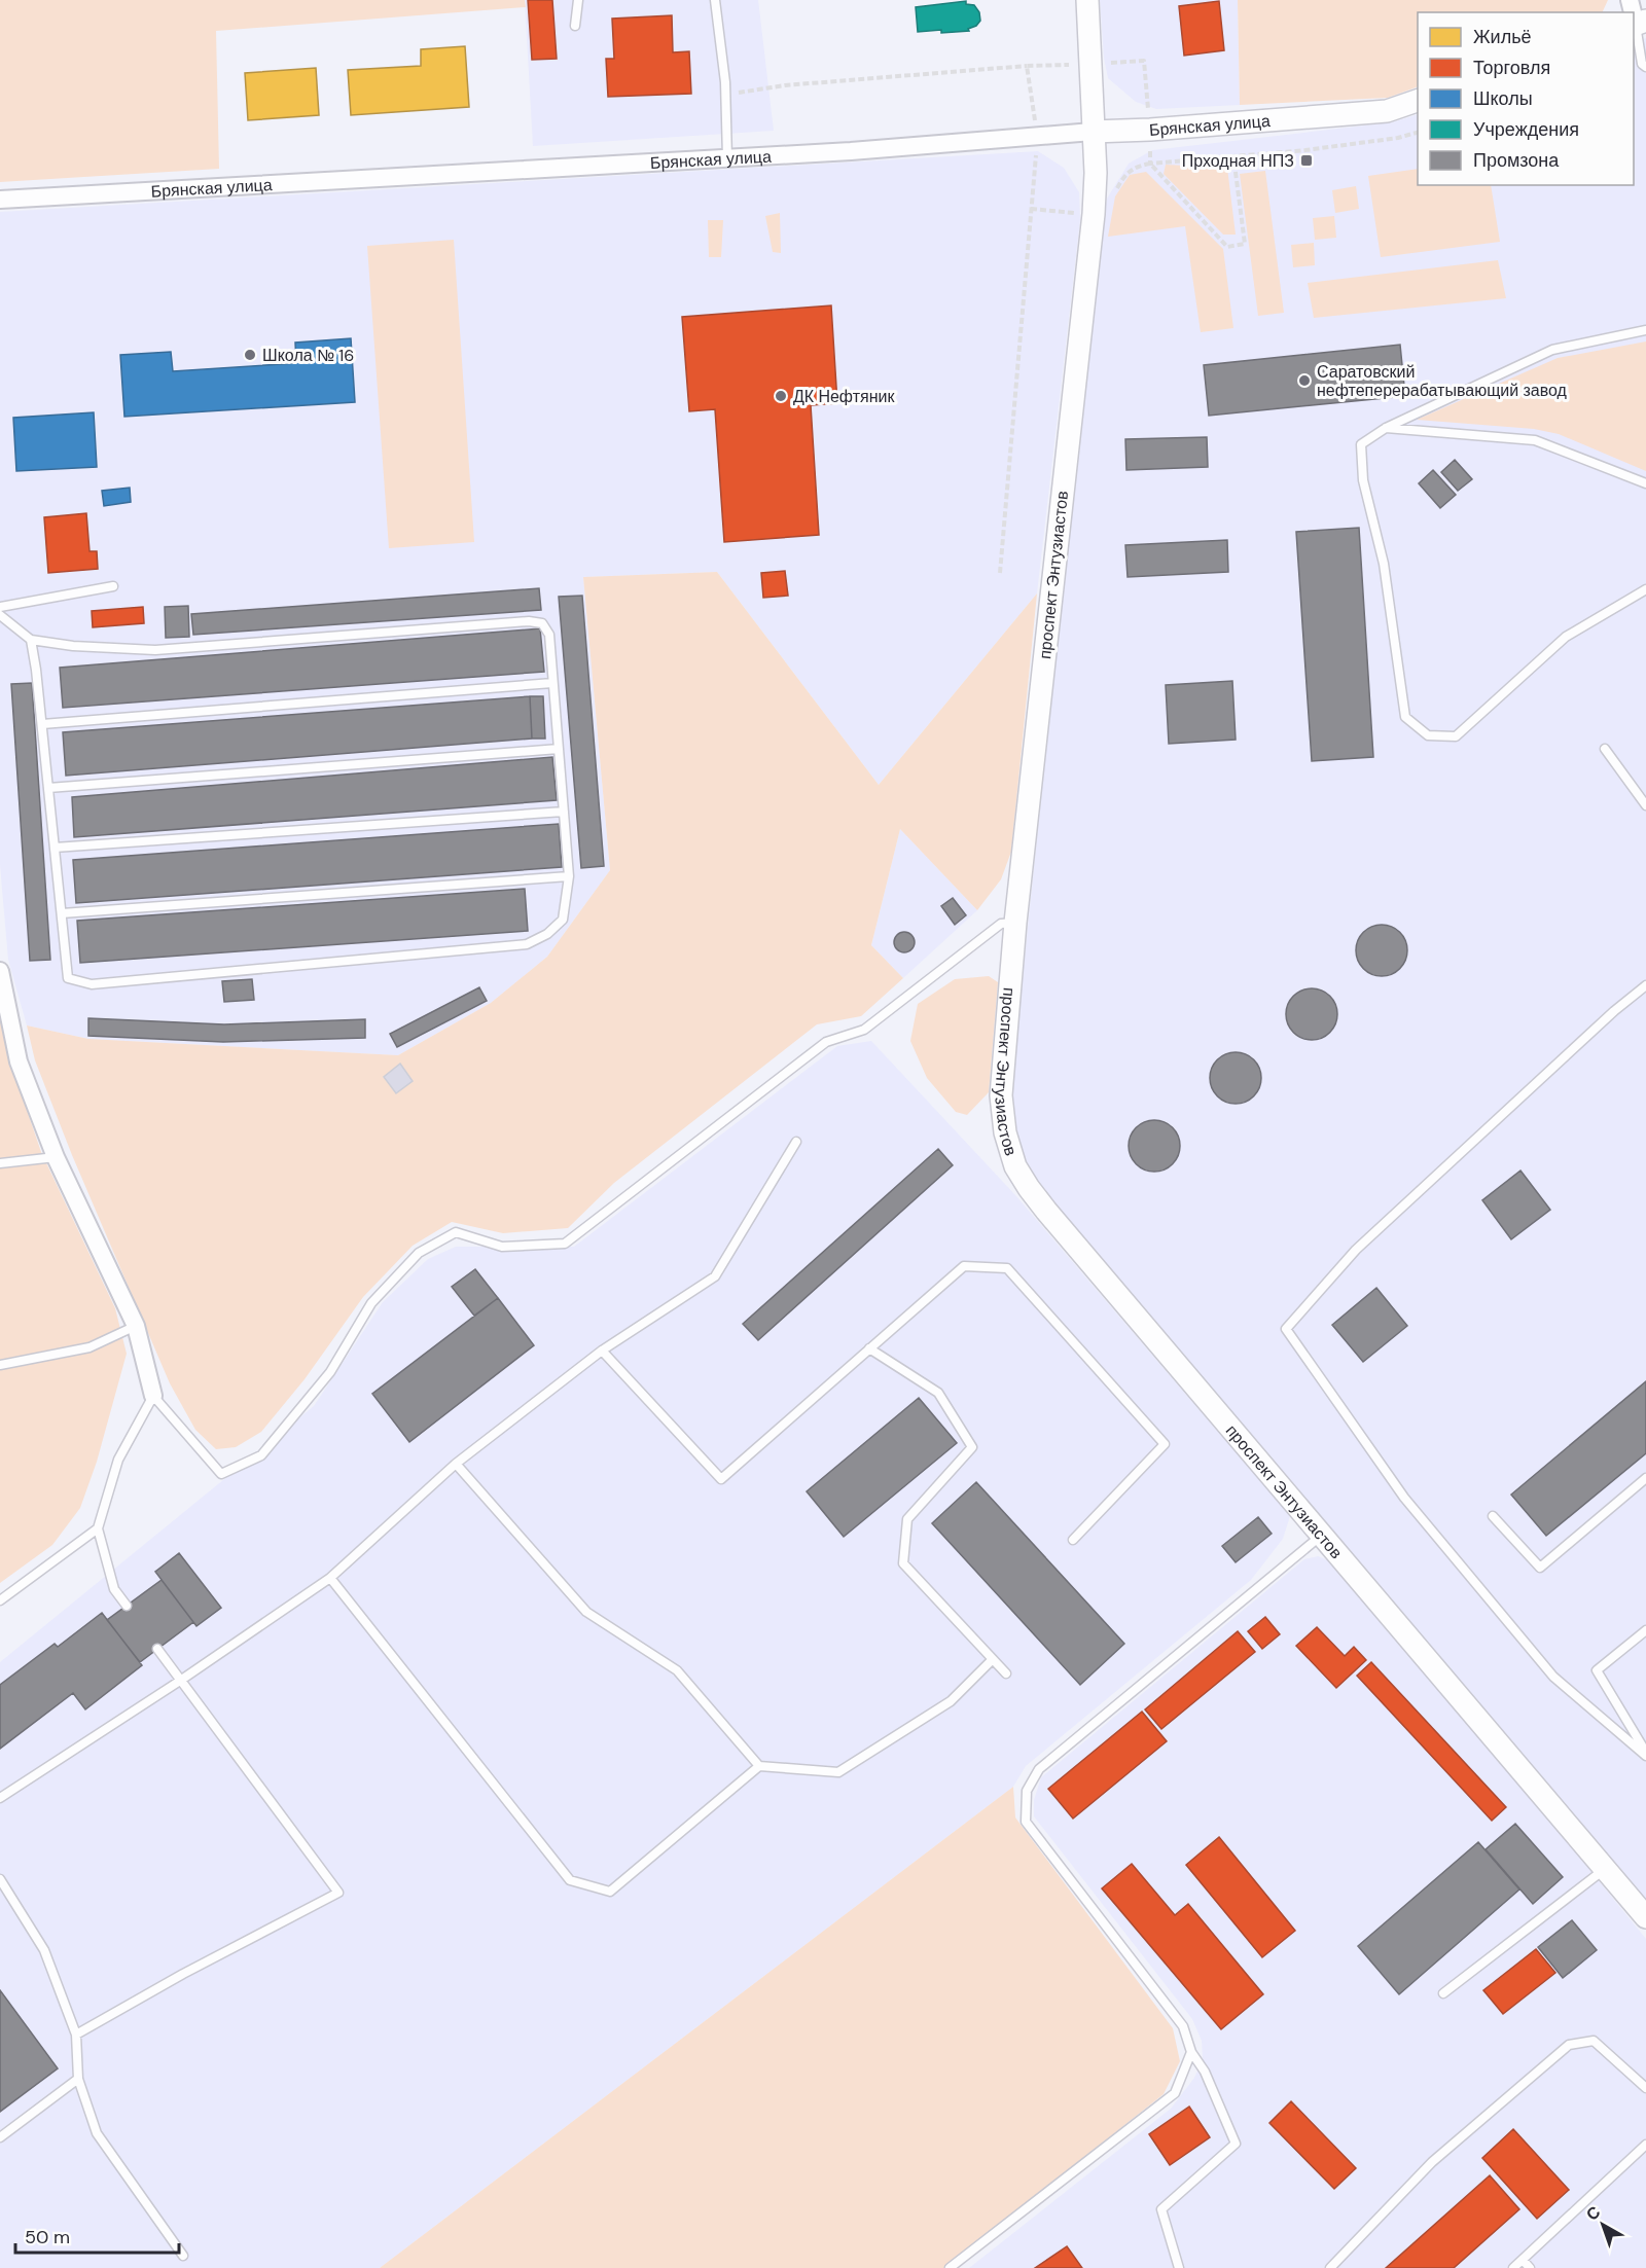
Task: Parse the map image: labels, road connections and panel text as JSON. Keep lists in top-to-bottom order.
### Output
{
  "streets": {
    "street": ["Брянская улица", "проспект Энтузиастов"]
  },
  "crossings": [
    ["Брянская улица", "проспект Энтузиастов"]
  ],
  "places": {
    "transit": ["Прходная НПЗ"],
    "other": ["Школа № 16", "Саратовский нефтеперерабатывающий завод", "ДК Нефтяник"]
  },
  "legend": [
    "Жильё",
    "Торговля",
    "Школы",
    "Учреждения",
    "Промзона"
  ],
  "scale_bar": "50 m",
  "north": "top left"
}
